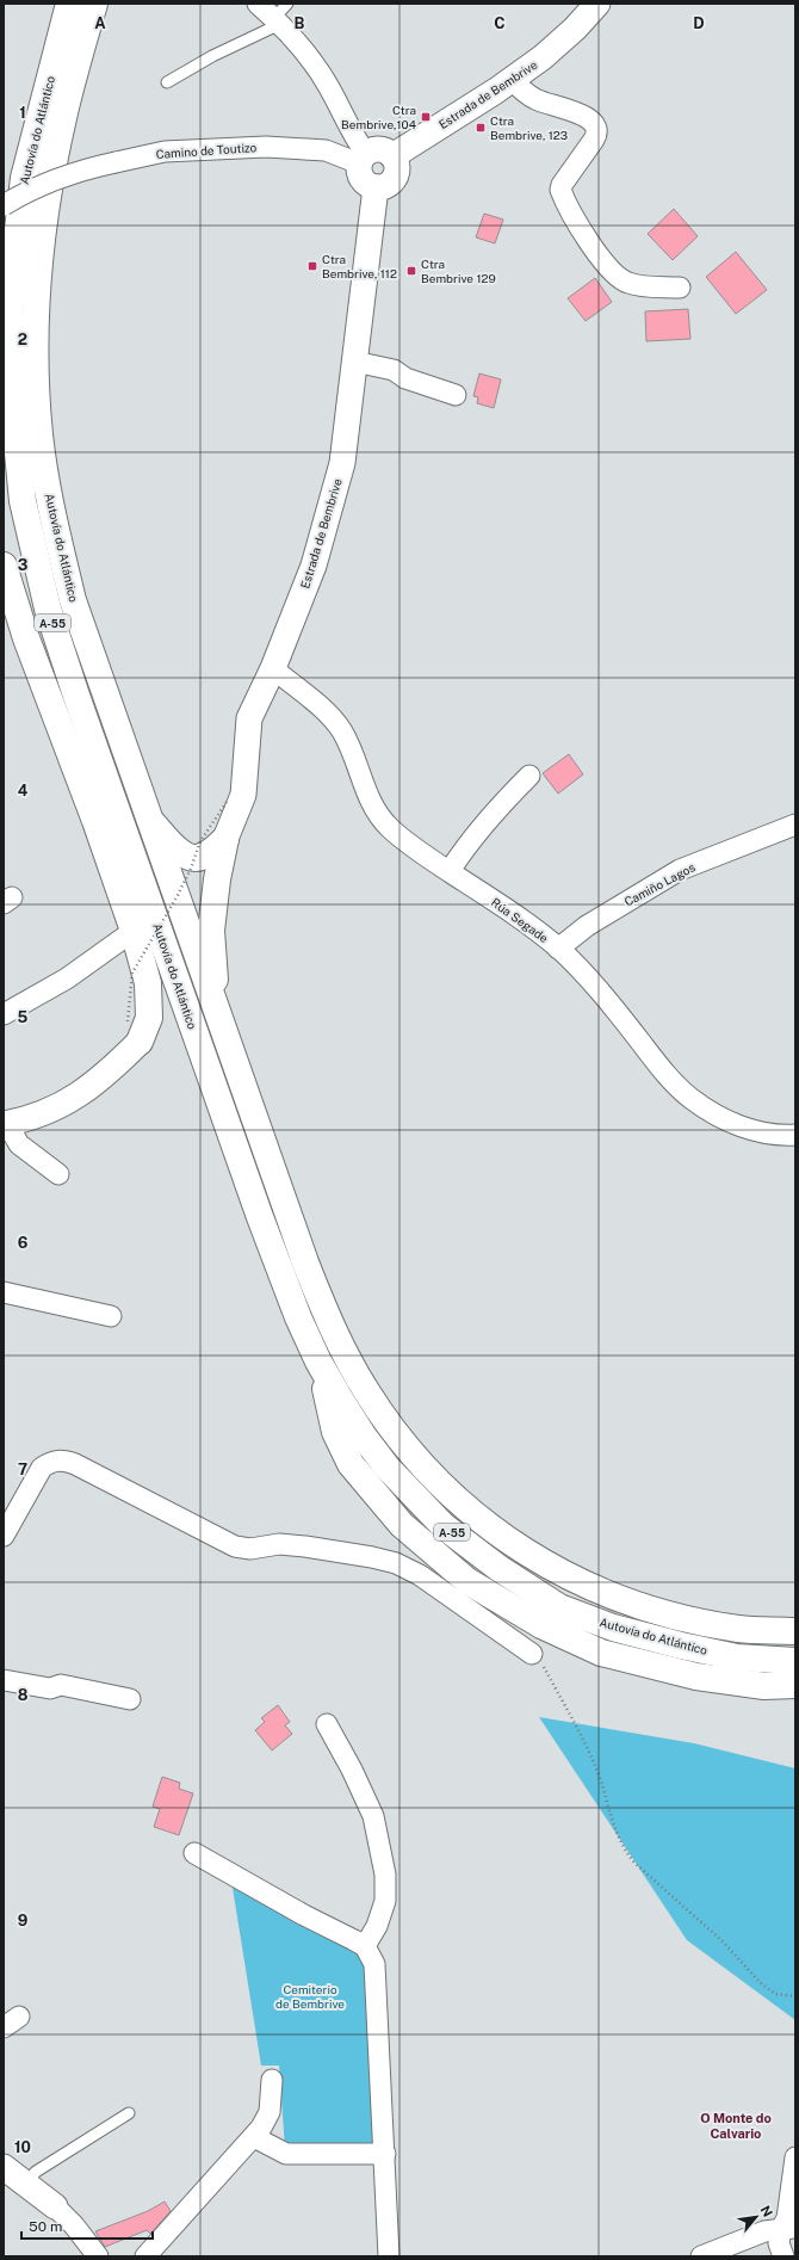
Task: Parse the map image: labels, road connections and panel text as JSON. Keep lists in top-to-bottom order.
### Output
{
  "streets": {
    "highway": ["Autovía do Atlántico", "A-55"],
    "street": [
      "Estrada de Bembrive",
      "Camino de Toutizo",
      "Camiño Lagos",
      "Rúa Segade"
    ]
  },
  "crossings": [
    ["Estrada de Bembrive", "Camino de Toutizo"],
    ["Estrada de Bembrive", "Rúa Segade"],
    ["Camiño Lagos", "Rúa Segade"]
  ],
  "districts": ["O Monte do Calvario"],
  "parks": ["Cemiterio de Bembrive"],
  "places": {
    "transit": [
      "Ctra Bembrive,104",
      "Ctra Bembrive, 123",
      "Ctra Bembrive, 112",
      "Ctra Bembrive 129"
    ]
  },
  "scale_bar": "50 m",
  "north": "top right",
  "grid": {
    "columns": [
      "A",
      "B",
      "C",
      "D"
    ],
    "rows": [
      "1",
      "2",
      "3",
      "4",
      "5",
      "6",
      "7",
      "8",
      "9",
      "10"
    ]
  }
}
